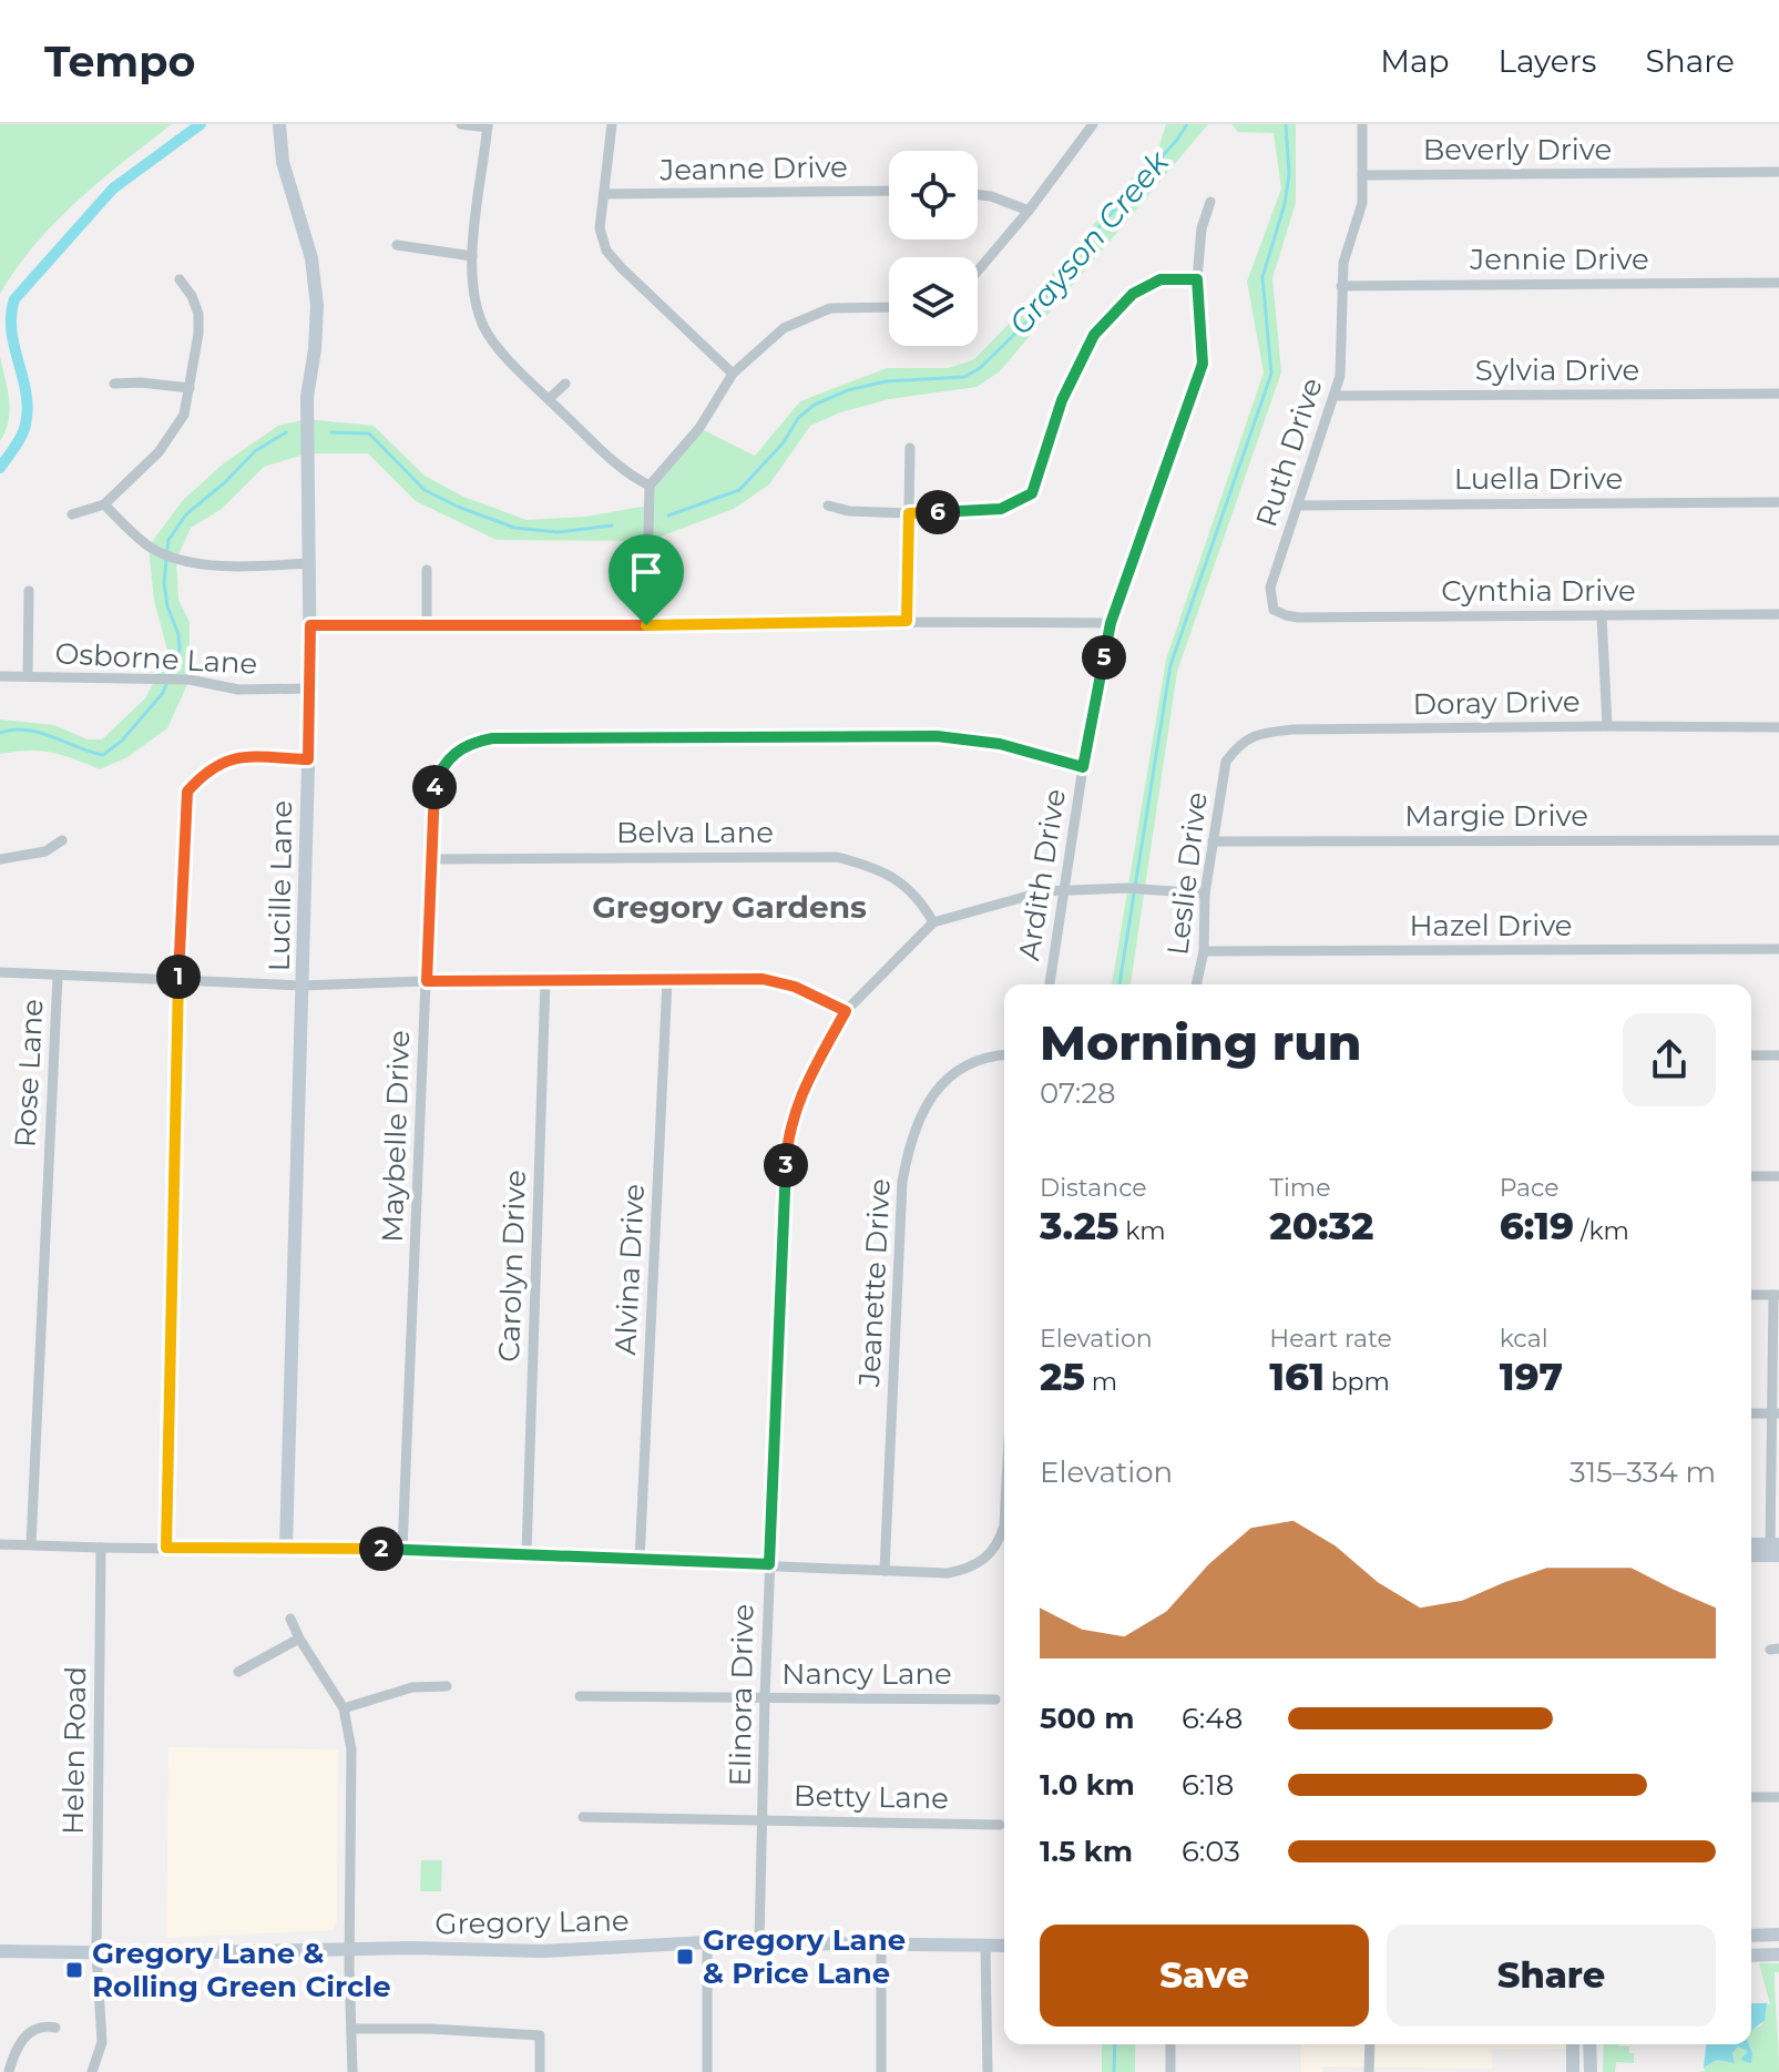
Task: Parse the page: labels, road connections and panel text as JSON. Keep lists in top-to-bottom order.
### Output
{
  "streets": {
    "street": [
      "Beverly Drive",
      "Jeanne Drive",
      "Jennie Drive",
      "Sylvia Drive",
      "Ruth Drive",
      "Luella Drive",
      "Cynthia Drive",
      "Osborne Lane",
      "Doray Drive",
      "Margie Drive",
      "Belva Lane",
      "Leslie Drive",
      "Ardith Drive",
      "Lucille Lane",
      "Hazel Drive",
      "Rose Lane",
      "Maybelle Drive",
      "Carolyn Drive",
      "Alvina Drive",
      "Jeanette Drive",
      "Nancy Lane",
      "Elinora Drive",
      "Helen Road",
      "Betty Lane",
      "Gregory Lane"
    ]
  },
  "crossings": [
    ["Beverly Drive", "Ruth Drive"],
    ["Jennie Drive", "Ruth Drive"],
    ["Sylvia Drive", "Ruth Drive"],
    ["Ruth Drive", "Luella Drive"],
    ["Ruth Drive", "Cynthia Drive"],
    ["Osborne Lane", "Lucille Lane"],
    ["Doray Drive", "Leslie Drive"],
    ["Margie Drive", "Leslie Drive"],
    ["Belva Lane", "Maybelle Drive"],
    ["Belva Lane", "Elinora Drive"],
    ["Leslie Drive", "Hazel Drive"],
    ["Leslie Drive", "Elinora Drive"],
    ["Ardith Drive", "Maybelle Drive"],
    ["Ardith Drive", "Elinora Drive"],
    ["Nancy Lane", "Elinora Drive"],
    ["Elinora Drive", "Betty Lane"],
    ["Elinora Drive", "Gregory Lane"],
    ["Helen Road", "Gregory Lane"]
  ],
  "districts": ["Gregory Gardens"],
  "water": ["Grayson Creek"],
  "places": {
    "transit": ["Gregory Lane & Price Lane", "Gregory Lane & Rolling Green Circle"]
  },
  "page": {
    "header": "Tempo",
    "nav": ["Map", "Layers", "Share"],
    "pins": [
      "6",
      "5",
      "4",
      "1",
      "3",
      "2"
    ],
    "heading": ["Morning run", "07:28"],
    "stats": [
      ["Distance", "3.25 km"],
      ["Time", "20:32"],
      ["Pace", "6:19 /km"],
      ["Elevation", "25 m"],
      ["Heart rate", "161 bpm"],
      ["kcal", "197"]
    ],
    "chart": ["Elevation", "315–334 m"],
    "list": [
      {
        "name": "500 m",
        "note": "6:48"
      },
      {
        "name": "1.0 km",
        "note": "6:18"
      },
      {
        "name": "1.5 km",
        "note": "6:03"
      }
    ],
    "buttons": ["Save", "Share"]
  }
}
